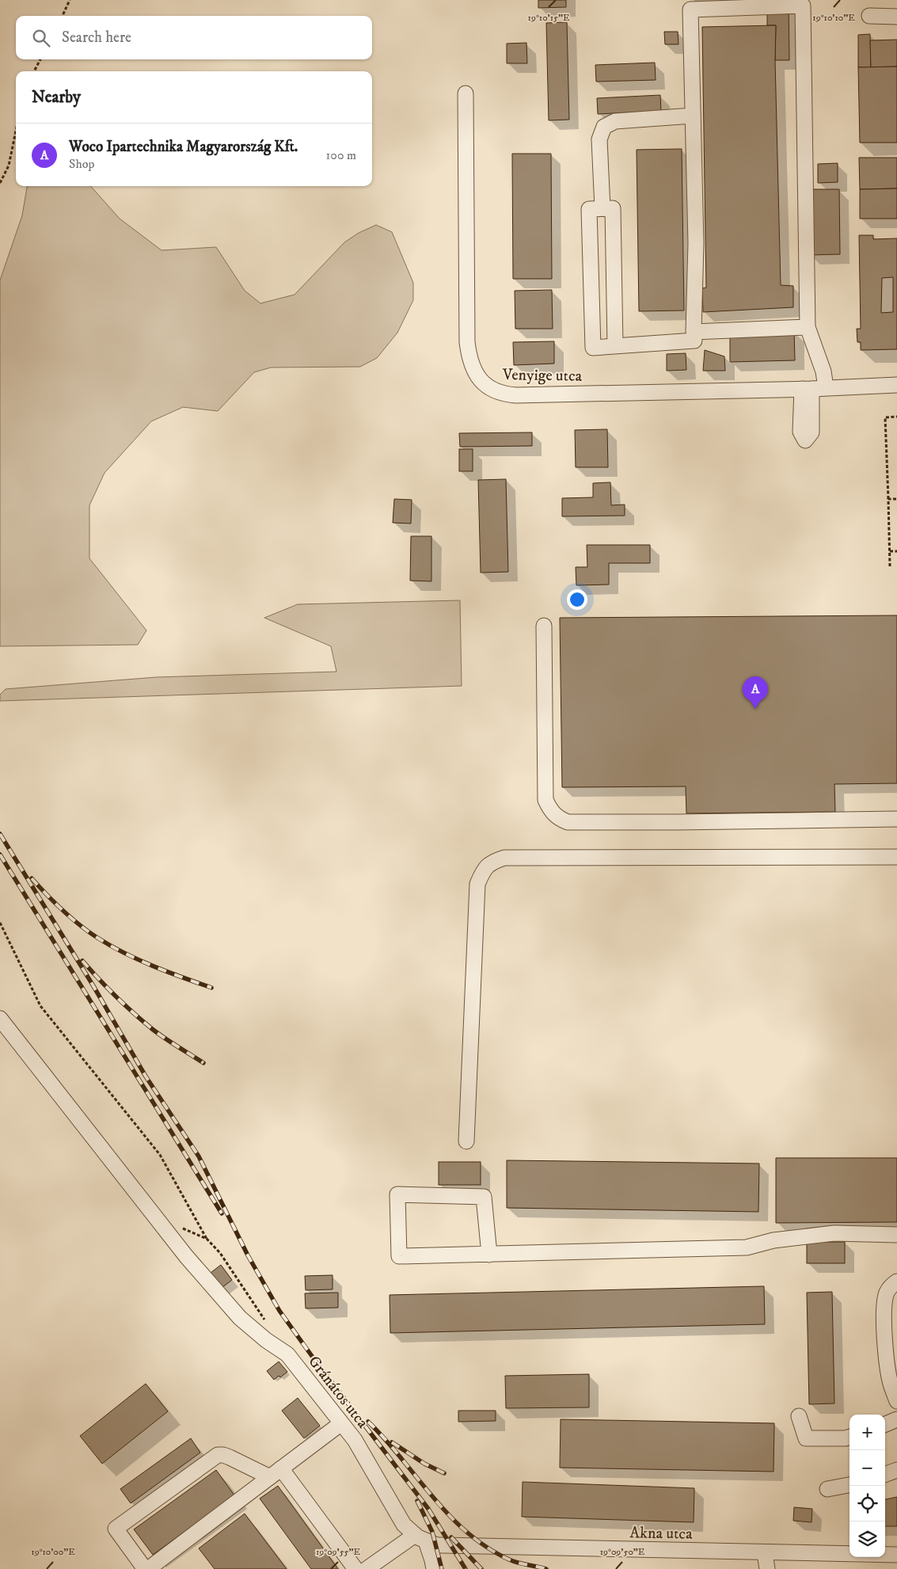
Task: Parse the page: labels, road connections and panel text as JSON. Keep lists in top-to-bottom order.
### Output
{
  "streets": {
    "street": ["Venyige utca", "Gránátos utca", "Akna utca"]
  },
  "crossings": [
    ["Gránátos utca", "Akna utca"]
  ],
  "page": {
    "search": "Search here",
    "heading": "Nearby",
    "list": [
      {
        "mark": "A",
        "name": "Woco Ipartechnika Magyarország Kft.",
        "note": "Shop",
        "value": "100 m"
      }
    ],
    "pins": "A",
    "map_buttons": ["+", "−"]
  },
  "coordinates": [
    "19°10'15\"E",
    "19°10'10\"E",
    "19°10'00\"E",
    "19°09'55\"E",
    "19°09'50\"E"
  ]
}
